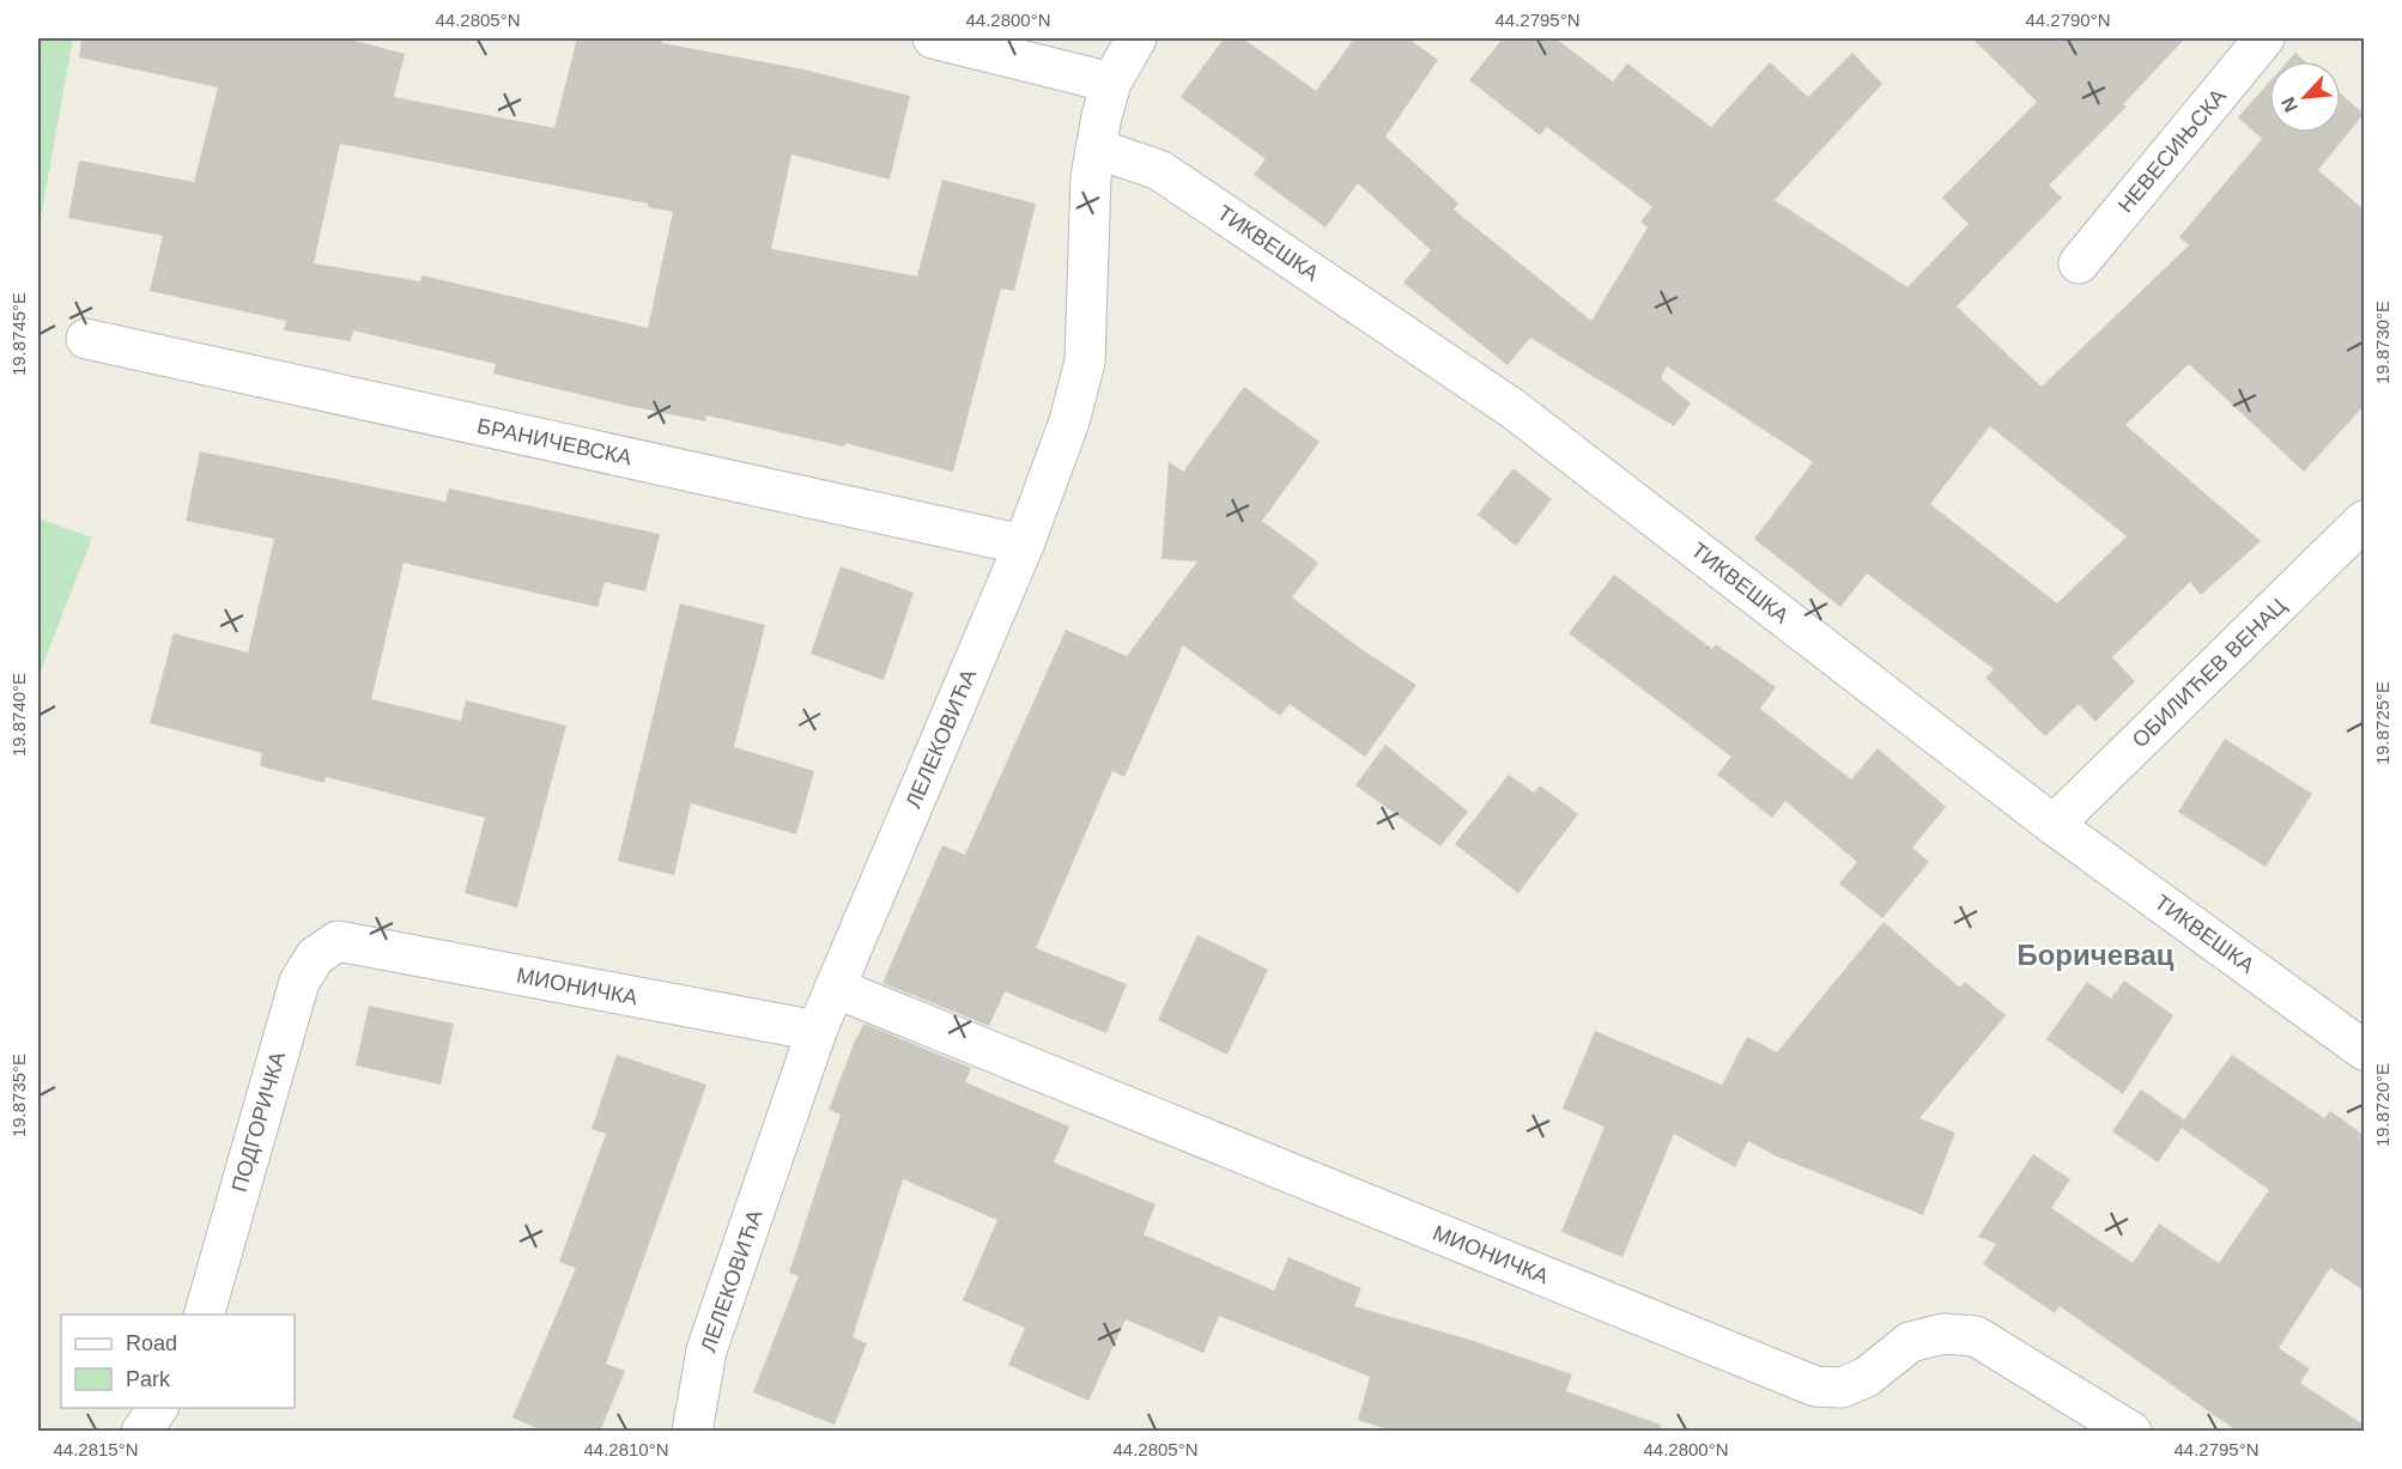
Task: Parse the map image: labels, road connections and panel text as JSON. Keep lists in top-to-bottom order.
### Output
{
  "streets": {
    "street": [
      "НЕВЕСИЊСКА",
      "ТИКВЕШКА",
      "БРАНИЧЕВСКА",
      "ОБИЛИЋЕВ ВЕНАЦ",
      "ЛЕЛЕКОВИЋА",
      "МИОНИЧКА",
      "ПОДГОРИЧКА"
    ]
  },
  "crossings": [
    ["ТИКВЕШКА", "ОБИЛИЋЕВ ВЕНАЦ"],
    ["ТИКВЕШКА", "ЛЕЛЕКОВИЋА"],
    ["БРАНИЧЕВСКА", "ЛЕЛЕКОВИЋА"],
    ["ЛЕЛЕКОВИЋА", "МИОНИЧКА"],
    ["МИОНИЧКА", "ПОДГОРИЧКА"]
  ],
  "districts": ["Боричевац"],
  "legend": ["Road", "Park"],
  "north": "bottom left",
  "coordinates": [
    "44.2805°N",
    "44.2800°N",
    "44.2795°N",
    "44.2790°N",
    "19.8745°E",
    "19.8730°E",
    "19.8740°E",
    "19.8725°E",
    "19.8735°E",
    "19.8720°E",
    "44.2815°N",
    "44.2810°N"
  ]
}
